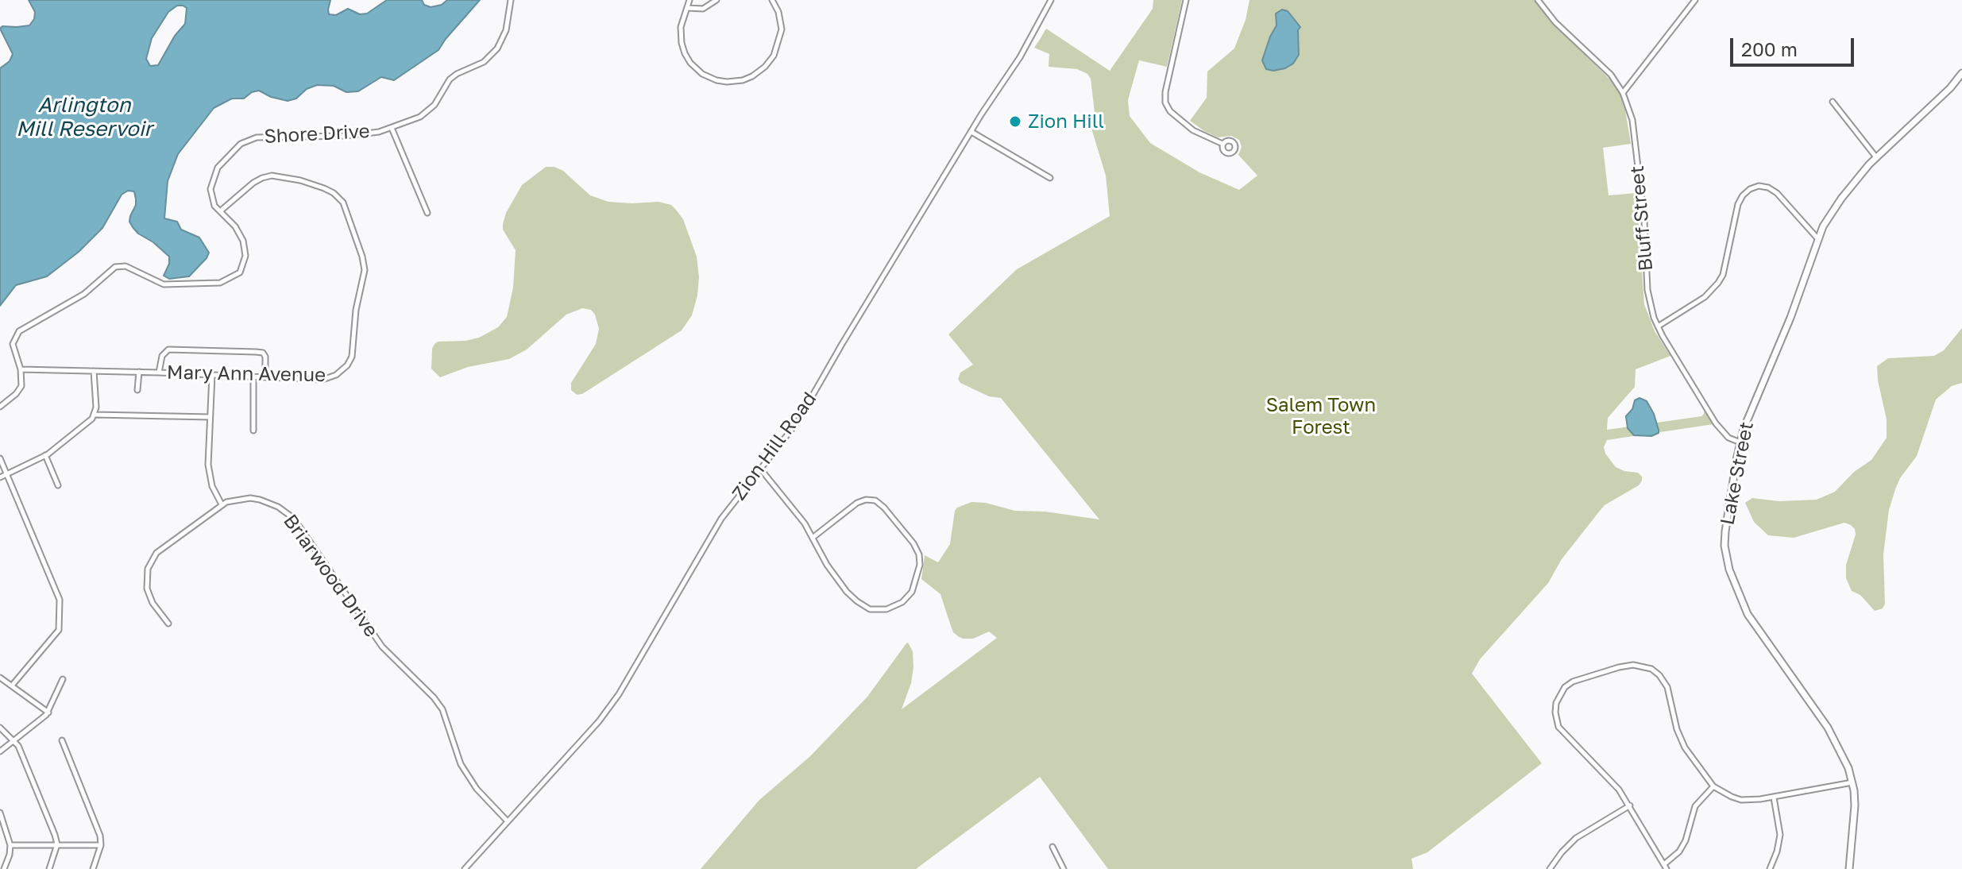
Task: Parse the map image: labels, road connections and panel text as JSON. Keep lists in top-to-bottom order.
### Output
{
  "streets": {
    "street": [
      "Shore Drive",
      "Bluff Street",
      "Mary Ann Avenue",
      "Zion Hill Road",
      "Lake Street",
      "Briarwood Drive"
    ]
  },
  "crossings": [
    ["Shore Drive", "Mary Ann Avenue"],
    ["Bluff Street", "Lake Street"],
    ["Zion Hill Road", "Briarwood Drive"]
  ],
  "water": ["Arlington Mill Reservoir"],
  "parks": ["Salem Town Forest"],
  "places": ["Zion Hill"],
  "scale_bar": "200 m"
}
